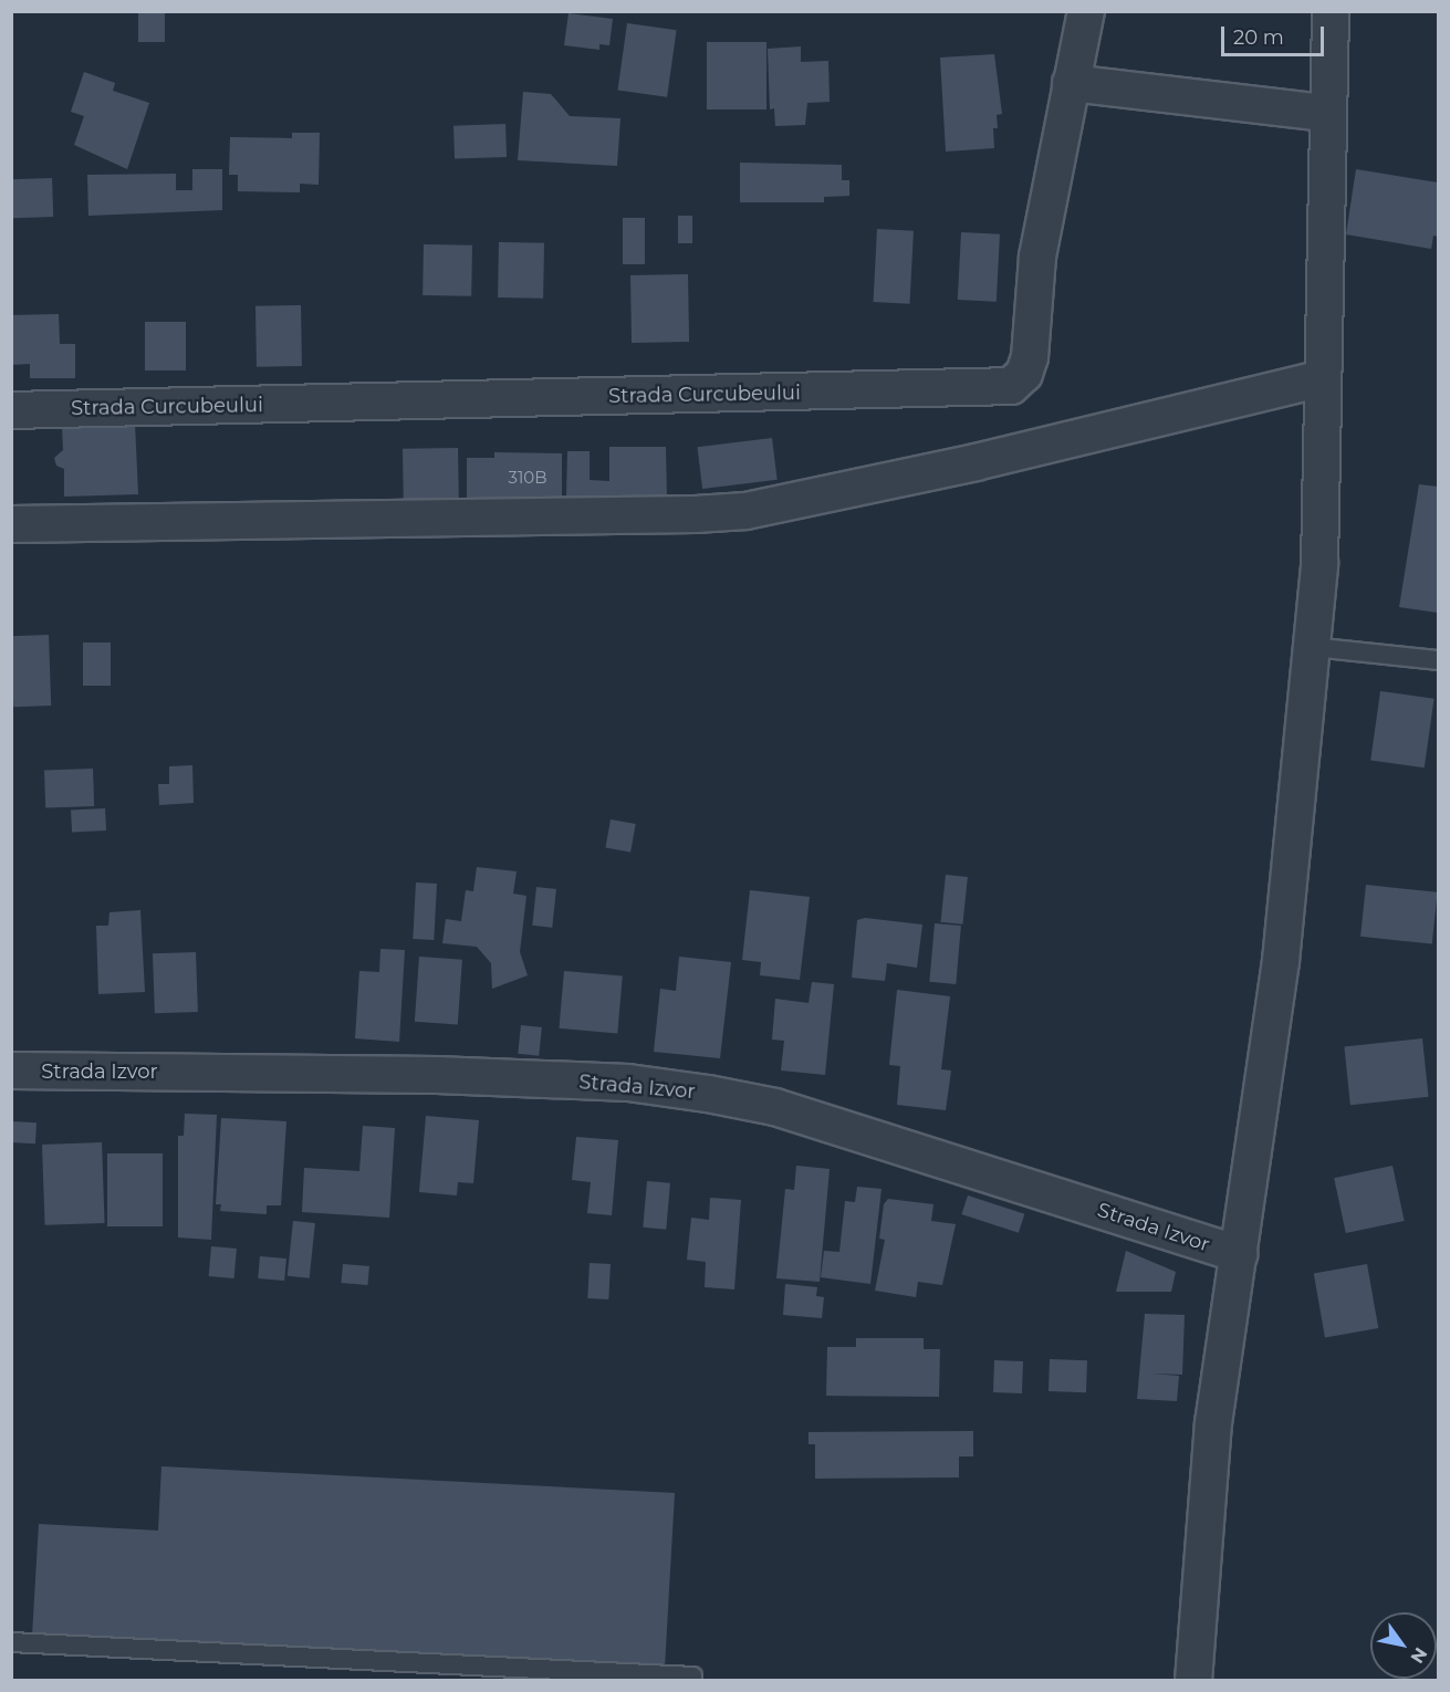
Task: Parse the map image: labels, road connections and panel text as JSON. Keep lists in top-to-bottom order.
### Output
{
  "streets": {
    "street": ["Strada Curcubeului", "Strada Izvor"]
  },
  "house_numbers": ["310B"],
  "scale_bar": "20 m",
  "north": "bottom right"
}
